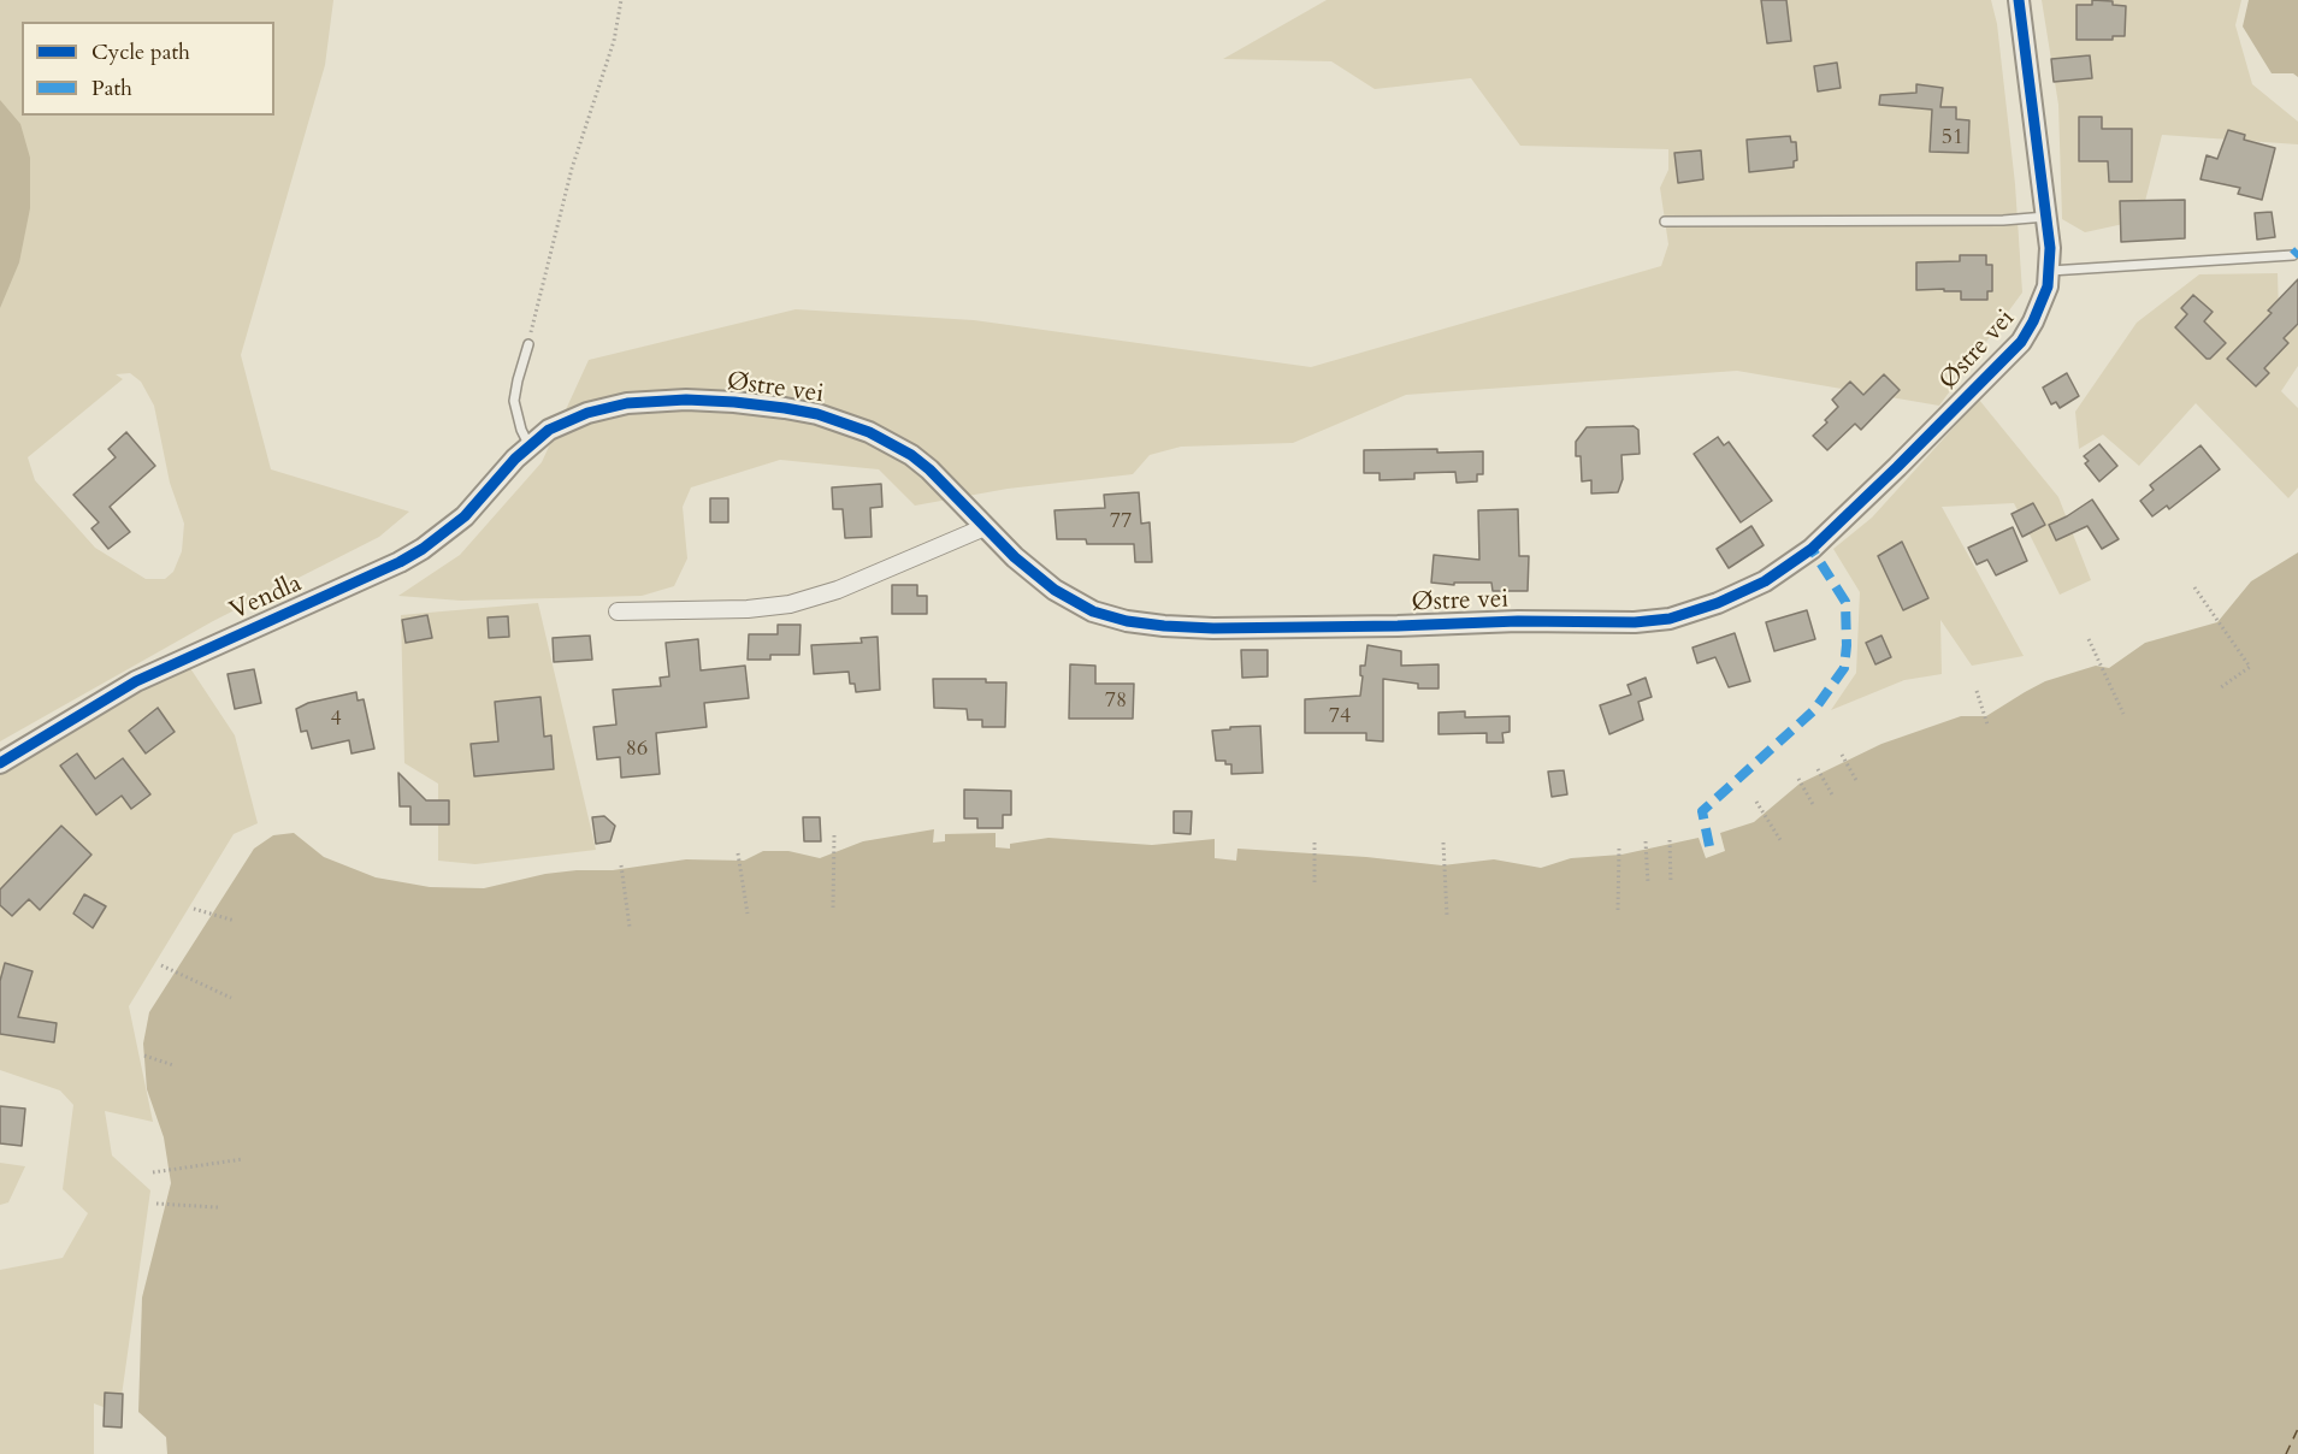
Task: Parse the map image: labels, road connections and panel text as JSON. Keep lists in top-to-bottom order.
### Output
{
  "streets": {
    "street": ["Østre vei", "Vendla"]
  },
  "crossings": [
    ["Østre vei", "Vendla"]
  ],
  "house_numbers": [
    "51",
    "77",
    "78",
    "74",
    "4",
    "86"
  ],
  "legend": ["Cycle path", "Path"]
}
